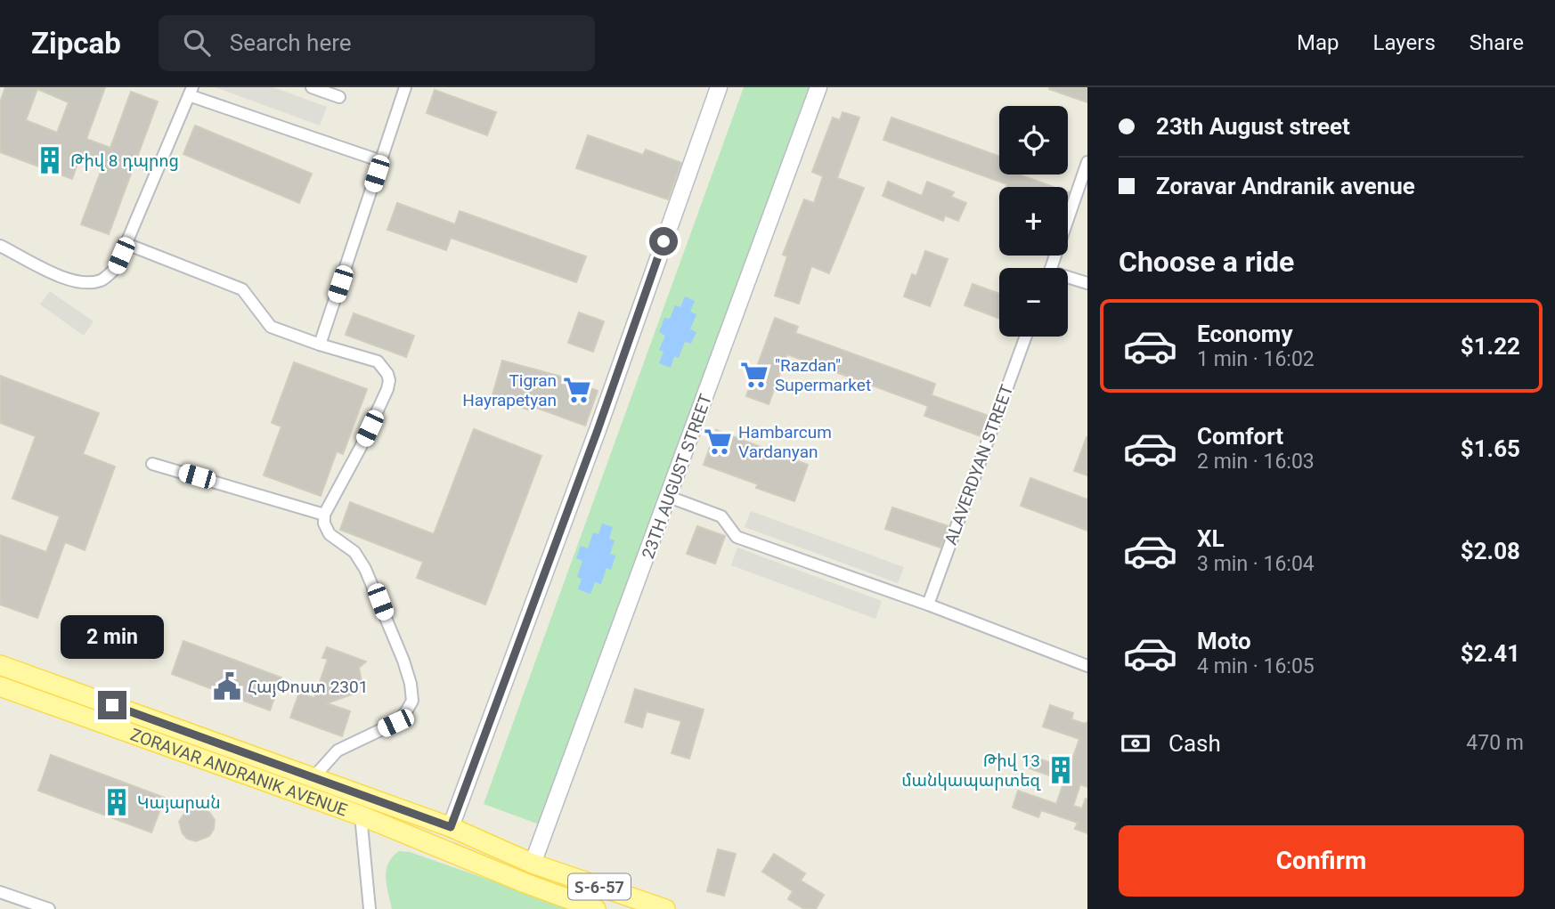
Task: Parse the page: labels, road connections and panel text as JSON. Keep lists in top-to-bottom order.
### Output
{
  "streets": {
    "main road": ["ZORAVAR ANDRANIK AVENUE", "Տ-6-57"],
    "street": ["ALAVERDYAN STREET", "23TH AUGUST STREET"]
  },
  "crossings": [
    ["23TH AUGUST STREET", "ZORAVAR ANDRANIK AVENUE"]
  ],
  "places": {
    "building": ["Թիվ 8 դպրոց", "Թիվ 13 մանկապարտեզ", "Կայարան"],
    "supermarket": ["\"Razdan\" Supermarket", "Tigran Hayrapetyan", "Hambarcum Vardanyan"],
    "public building": ["ՀայՓոստ 2301"]
  },
  "page": {
    "header": "Zipcab",
    "search": "Search here",
    "nav": ["Map", "Layers", "Share"],
    "banner": ["23th August street", "Zoravar Andranik avenue"],
    "map_buttons": ["+", "−"],
    "heading": "Choose a ride",
    "list": [
      {
        "name": "Economy",
        "note": "1 min · 16:02",
        "value": "$1.22"
      },
      {
        "name": "Comfort",
        "note": "2 min · 16:03",
        "value": "$1.65"
      },
      {
        "name": "XL",
        "note": "3 min · 16:04",
        "value": "$2.08"
      },
      {
        "name": "Moto",
        "note": "4 min · 16:05",
        "value": "$2.41"
      }
    ],
    "bubble": "2 min",
    "pay": ["Cash", "470 m"],
    "buttons": "Confirm"
  }
}
